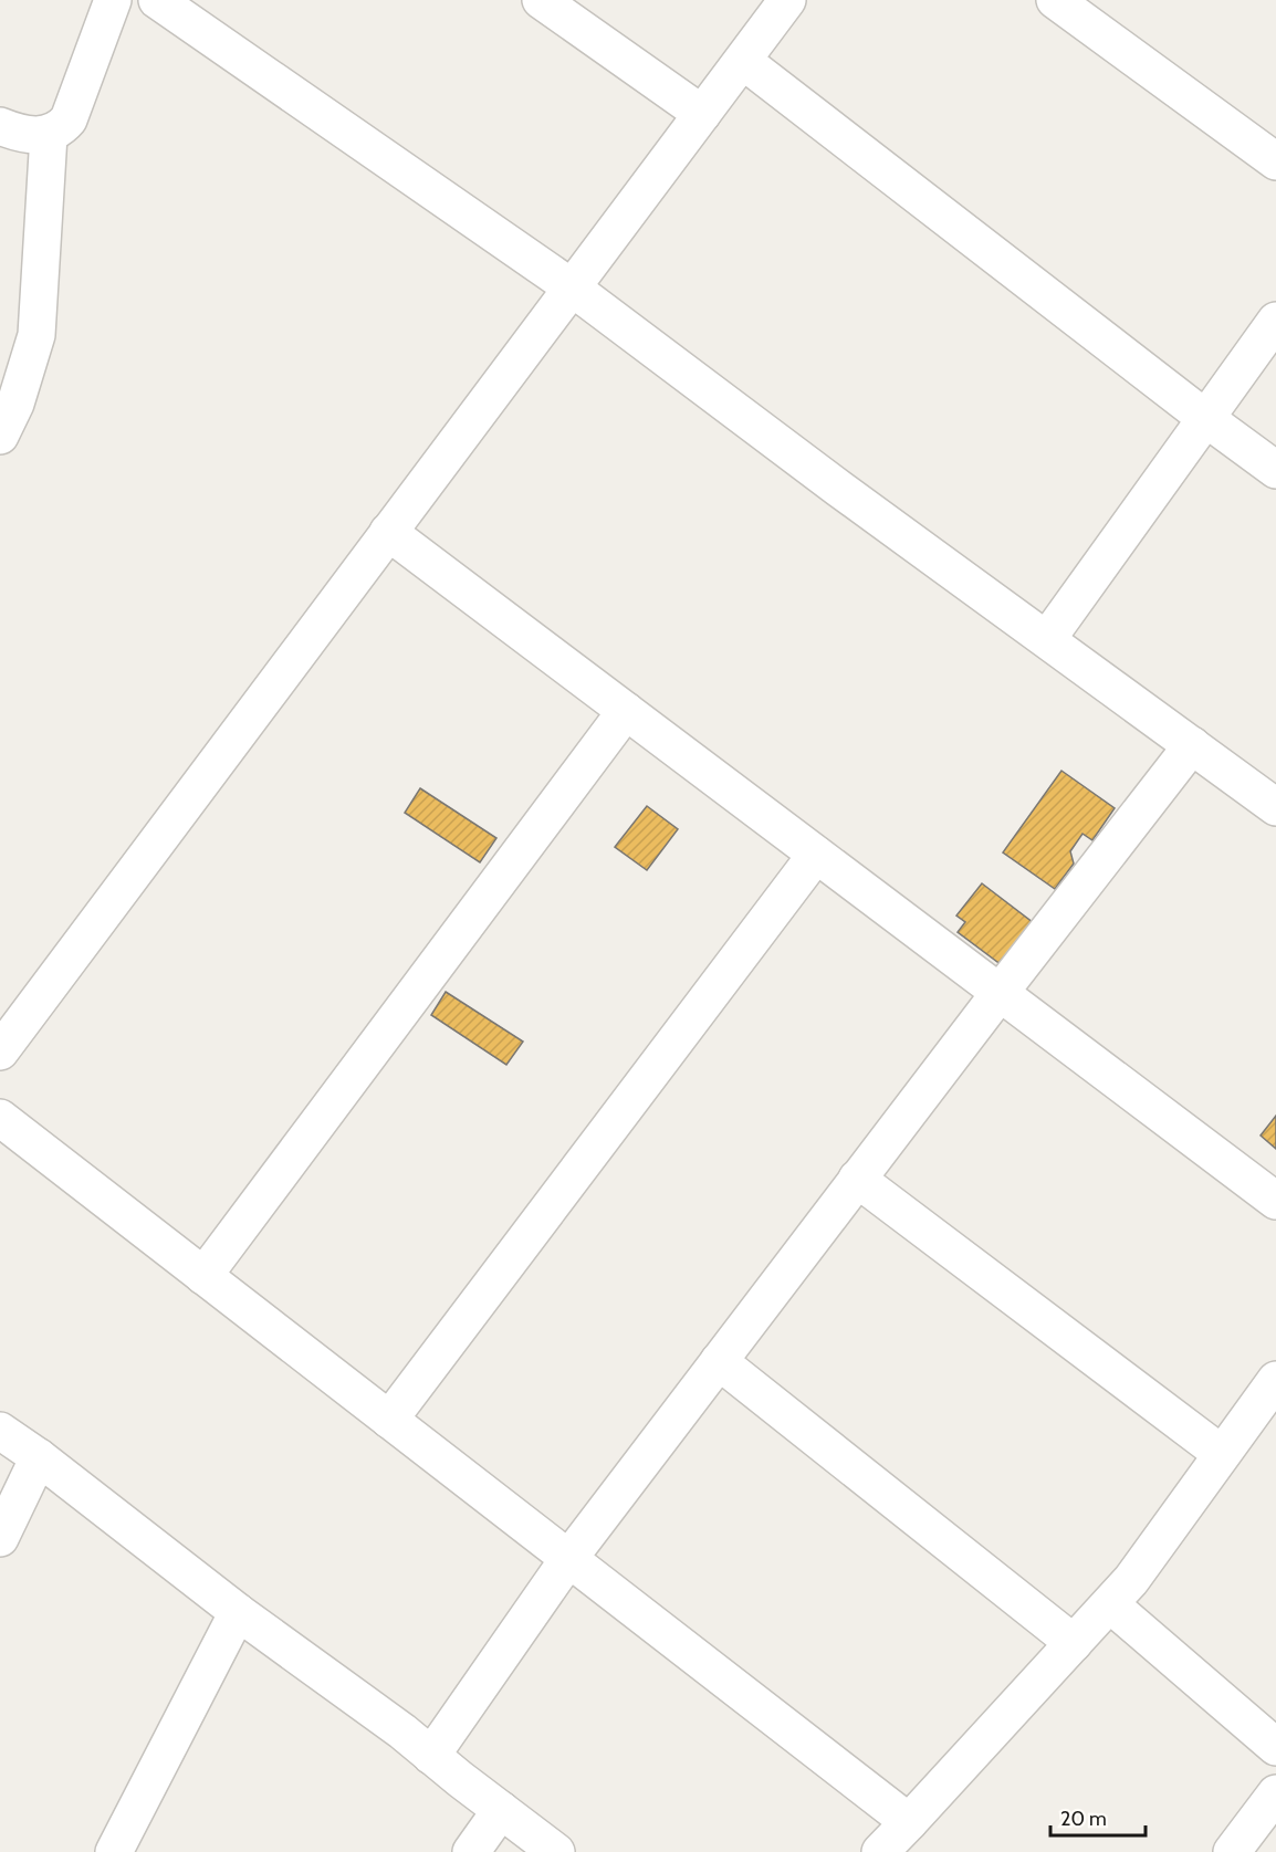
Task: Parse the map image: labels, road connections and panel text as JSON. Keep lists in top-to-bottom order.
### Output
{
  "scale_bar": "20 m"
}
